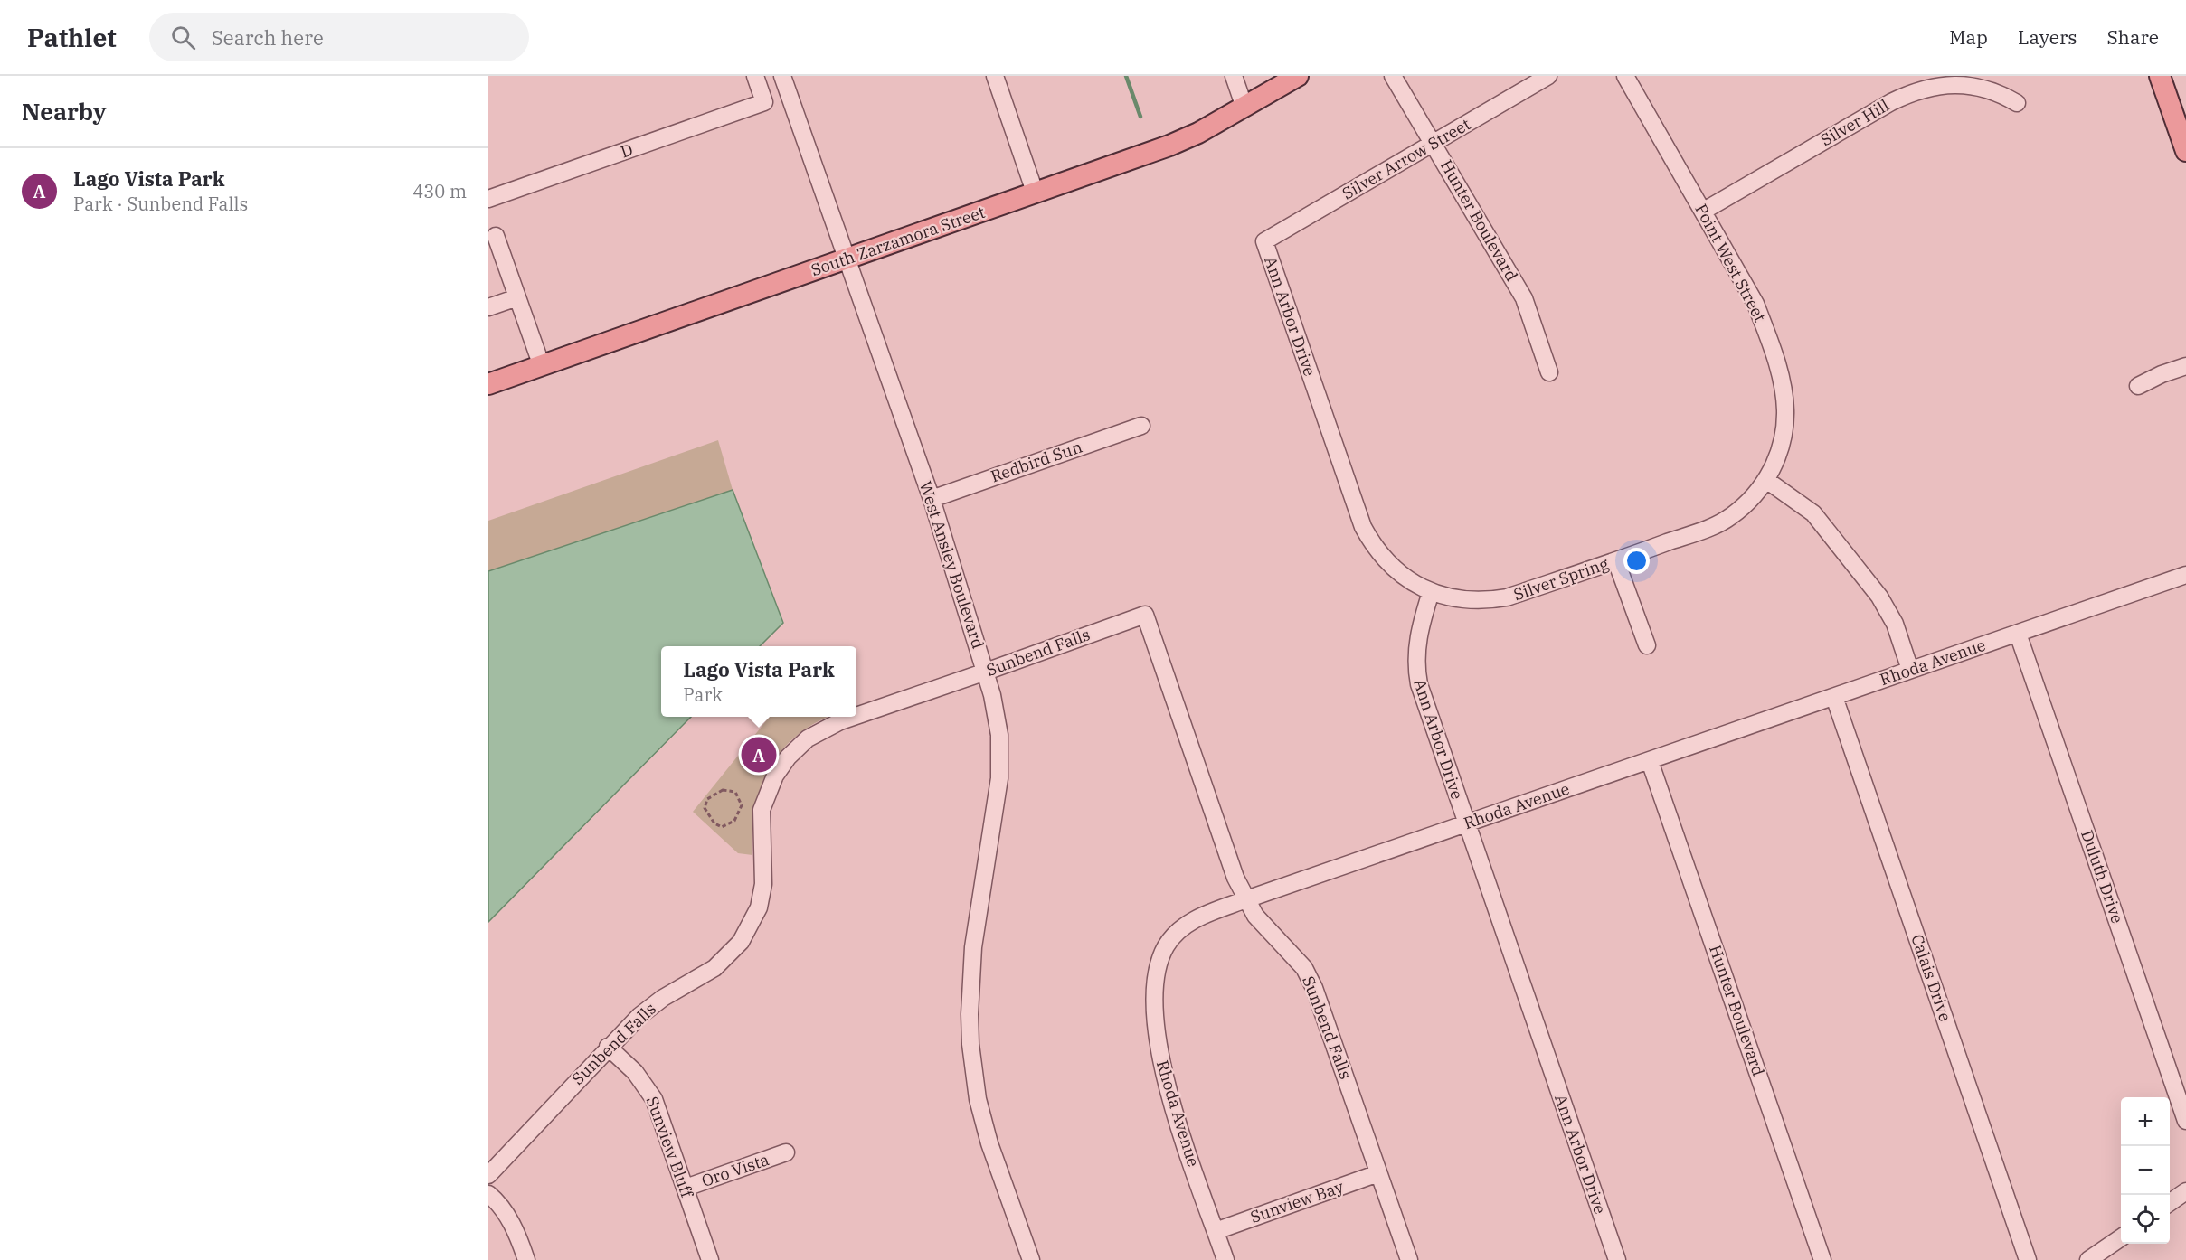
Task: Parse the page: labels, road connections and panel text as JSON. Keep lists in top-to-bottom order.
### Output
{
  "streets": {
    "main road": ["South Zarzamora Street"],
    "street": [
      "Silver Hill",
      "D",
      "Silver Arrow Street",
      "Hunter Boulevard",
      "Point West Street",
      "Ann Arbor Drive",
      "Redbird Sun",
      "West Ansley Boulevard",
      "Silver Spring",
      "Sunbend Falls",
      "Rhoda Avenue",
      "Duluth Drive",
      "Calais Drive",
      "Sunview Bluff",
      "Oro Vista",
      "Sunview Bay"
    ]
  },
  "crossings": [
    ["Silver Hill", "Point West Street"],
    ["Silver Arrow Street", "Hunter Boulevard"],
    ["Silver Arrow Street", "Ann Arbor Drive"],
    ["Hunter Boulevard", "Rhoda Avenue"],
    ["South Zarzamora Street", "West Ansley Boulevard"],
    ["Point West Street", "Silver Spring"],
    ["Ann Arbor Drive", "Silver Spring"],
    ["Ann Arbor Drive", "Rhoda Avenue"],
    ["Redbird Sun", "West Ansley Boulevard"],
    ["West Ansley Boulevard", "Sunbend Falls"],
    ["Sunbend Falls", "Rhoda Avenue"],
    ["Sunbend Falls", "Sunview Bluff"],
    ["Sunbend Falls", "Sunview Bay"],
    ["Rhoda Avenue", "Duluth Drive"],
    ["Rhoda Avenue", "Calais Drive"],
    ["Rhoda Avenue", "Sunview Bay"],
    ["Sunview Bluff", "Oro Vista"]
  ],
  "page": {
    "header": "Pathlet",
    "search": "Search here",
    "nav": ["Map", "Layers", "Share"],
    "heading": "Nearby",
    "list": [
      {
        "mark": "A",
        "name": "Lago Vista Park",
        "note": "Park · Sunbend Falls",
        "value": "430 m"
      }
    ],
    "popup": ["Lago Vista Park", "Park"],
    "pins": "A",
    "map_buttons": ["+", "−"]
  }
}
